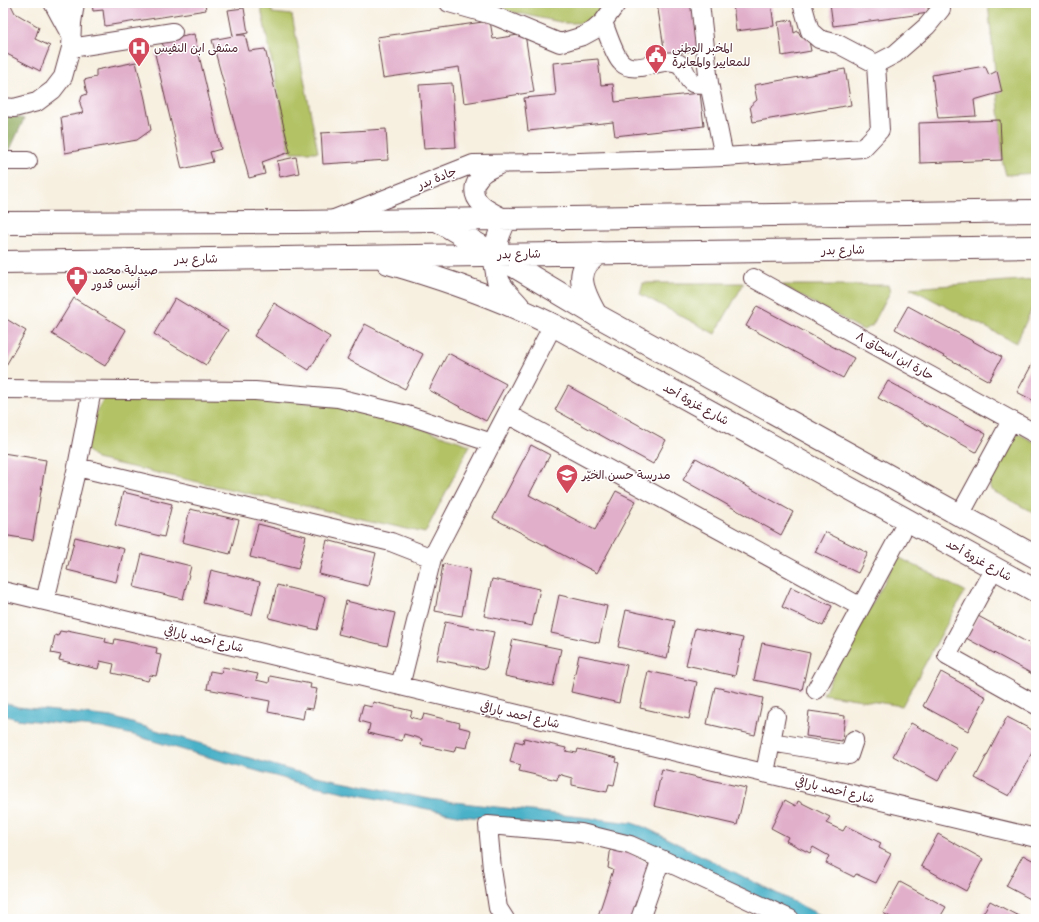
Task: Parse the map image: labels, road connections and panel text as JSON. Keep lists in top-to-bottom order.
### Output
{
  "streets": {
    "main road": ["شارع بدر", "شارع غزوة أحد"],
    "street": ["جادة بدر", "حارة ابن اسحاق ٨", "شارع أحمد بارافي"]
  },
  "crossings": [
    ["شارع بدر", "شارع غزوة أحد"]
  ],
  "places": {
    "hospital": ["مشفى ابن النفيس"],
    "public building": ["المخبر الوطني للمعايير والمعايرة"],
    "pharmacy": ["صيدلية محمد أنيس قدور"],
    "school or university": ["مدرسة حسن الخيّر"]
  }
}
